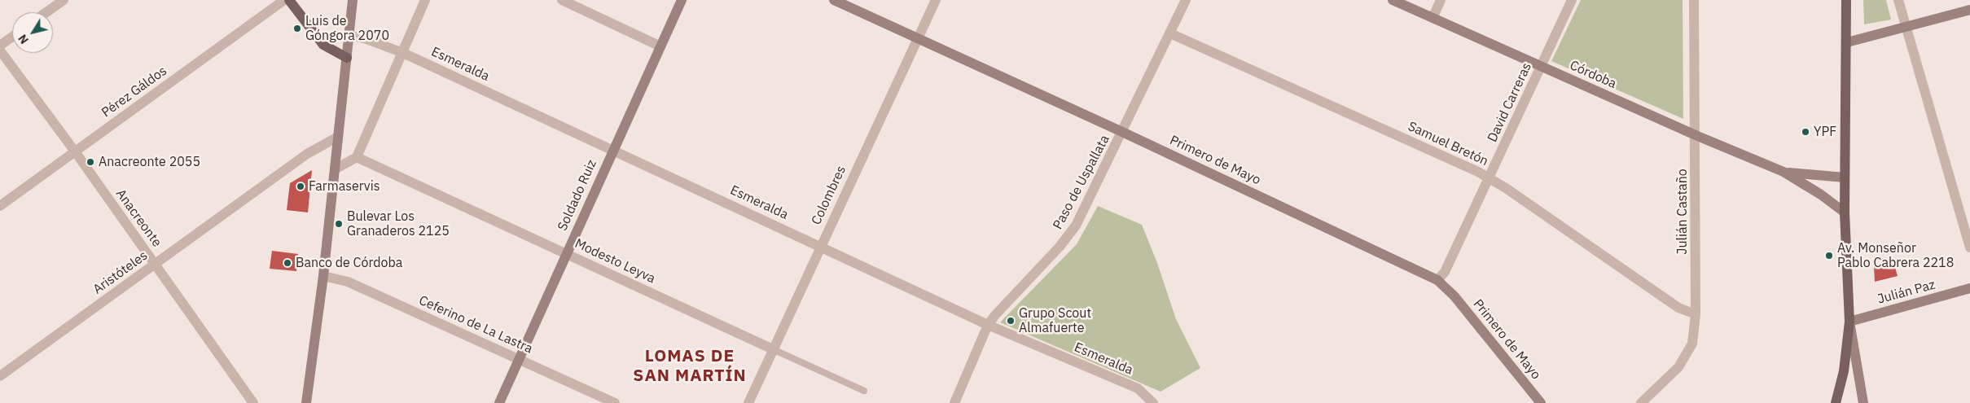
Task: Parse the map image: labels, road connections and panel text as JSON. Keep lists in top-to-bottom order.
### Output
{
  "streets": {
    "main road": [
      "Córdoba",
      "Primero de Mayo",
      "Soldado Ruiz",
      "Julián Paz"
    ],
    "street": [
      "Esmeralda",
      "Pérez Gáldos",
      "David Carreras",
      "Samuel Bretón",
      "Paso de Uspallata",
      "Colombres",
      "Julián Castaño",
      "Anacreonte",
      "Modesto Leyva",
      "Aristóteles",
      "Ceferino de La Lastra"
    ]
  },
  "crossings": [
    ["Esmeralda", "Paso de Uspallata"],
    ["Esmeralda", "Soldado Ruiz"],
    ["Esmeralda", "Colombres"],
    ["Córdoba", "David Carreras"],
    ["Córdoba", "Julián Castaño"],
    ["Pérez Gáldos", "Anacreonte"],
    ["David Carreras", "Samuel Bretón"],
    ["David Carreras", "Primero de Mayo"],
    ["Samuel Bretón", "Paso de Uspallata"],
    ["Samuel Bretón", "Julián Castaño"],
    ["Primero de Mayo", "Paso de Uspallata"],
    ["Primero de Mayo", "Colombres"],
    ["Soldado Ruiz", "Modesto Leyva"],
    ["Soldado Ruiz", "Ceferino de La Lastra"],
    ["Colombres", "Modesto Leyva"],
    ["Anacreonte", "Aristóteles"]
  ],
  "districts": ["LOMAS DE SAN MARTÍN"],
  "places": [
    "Luis de Góngora 2070",
    "YPF",
    "Anacreonte 2055",
    "Farmaservis",
    "Bulevar Los Granaderos 2125",
    "Av. Monseñor Pablo Cabrera 2218",
    "Banco de Córdoba",
    "Grupo Scout Almafuerte"
  ],
  "north": "bottom left"
}
